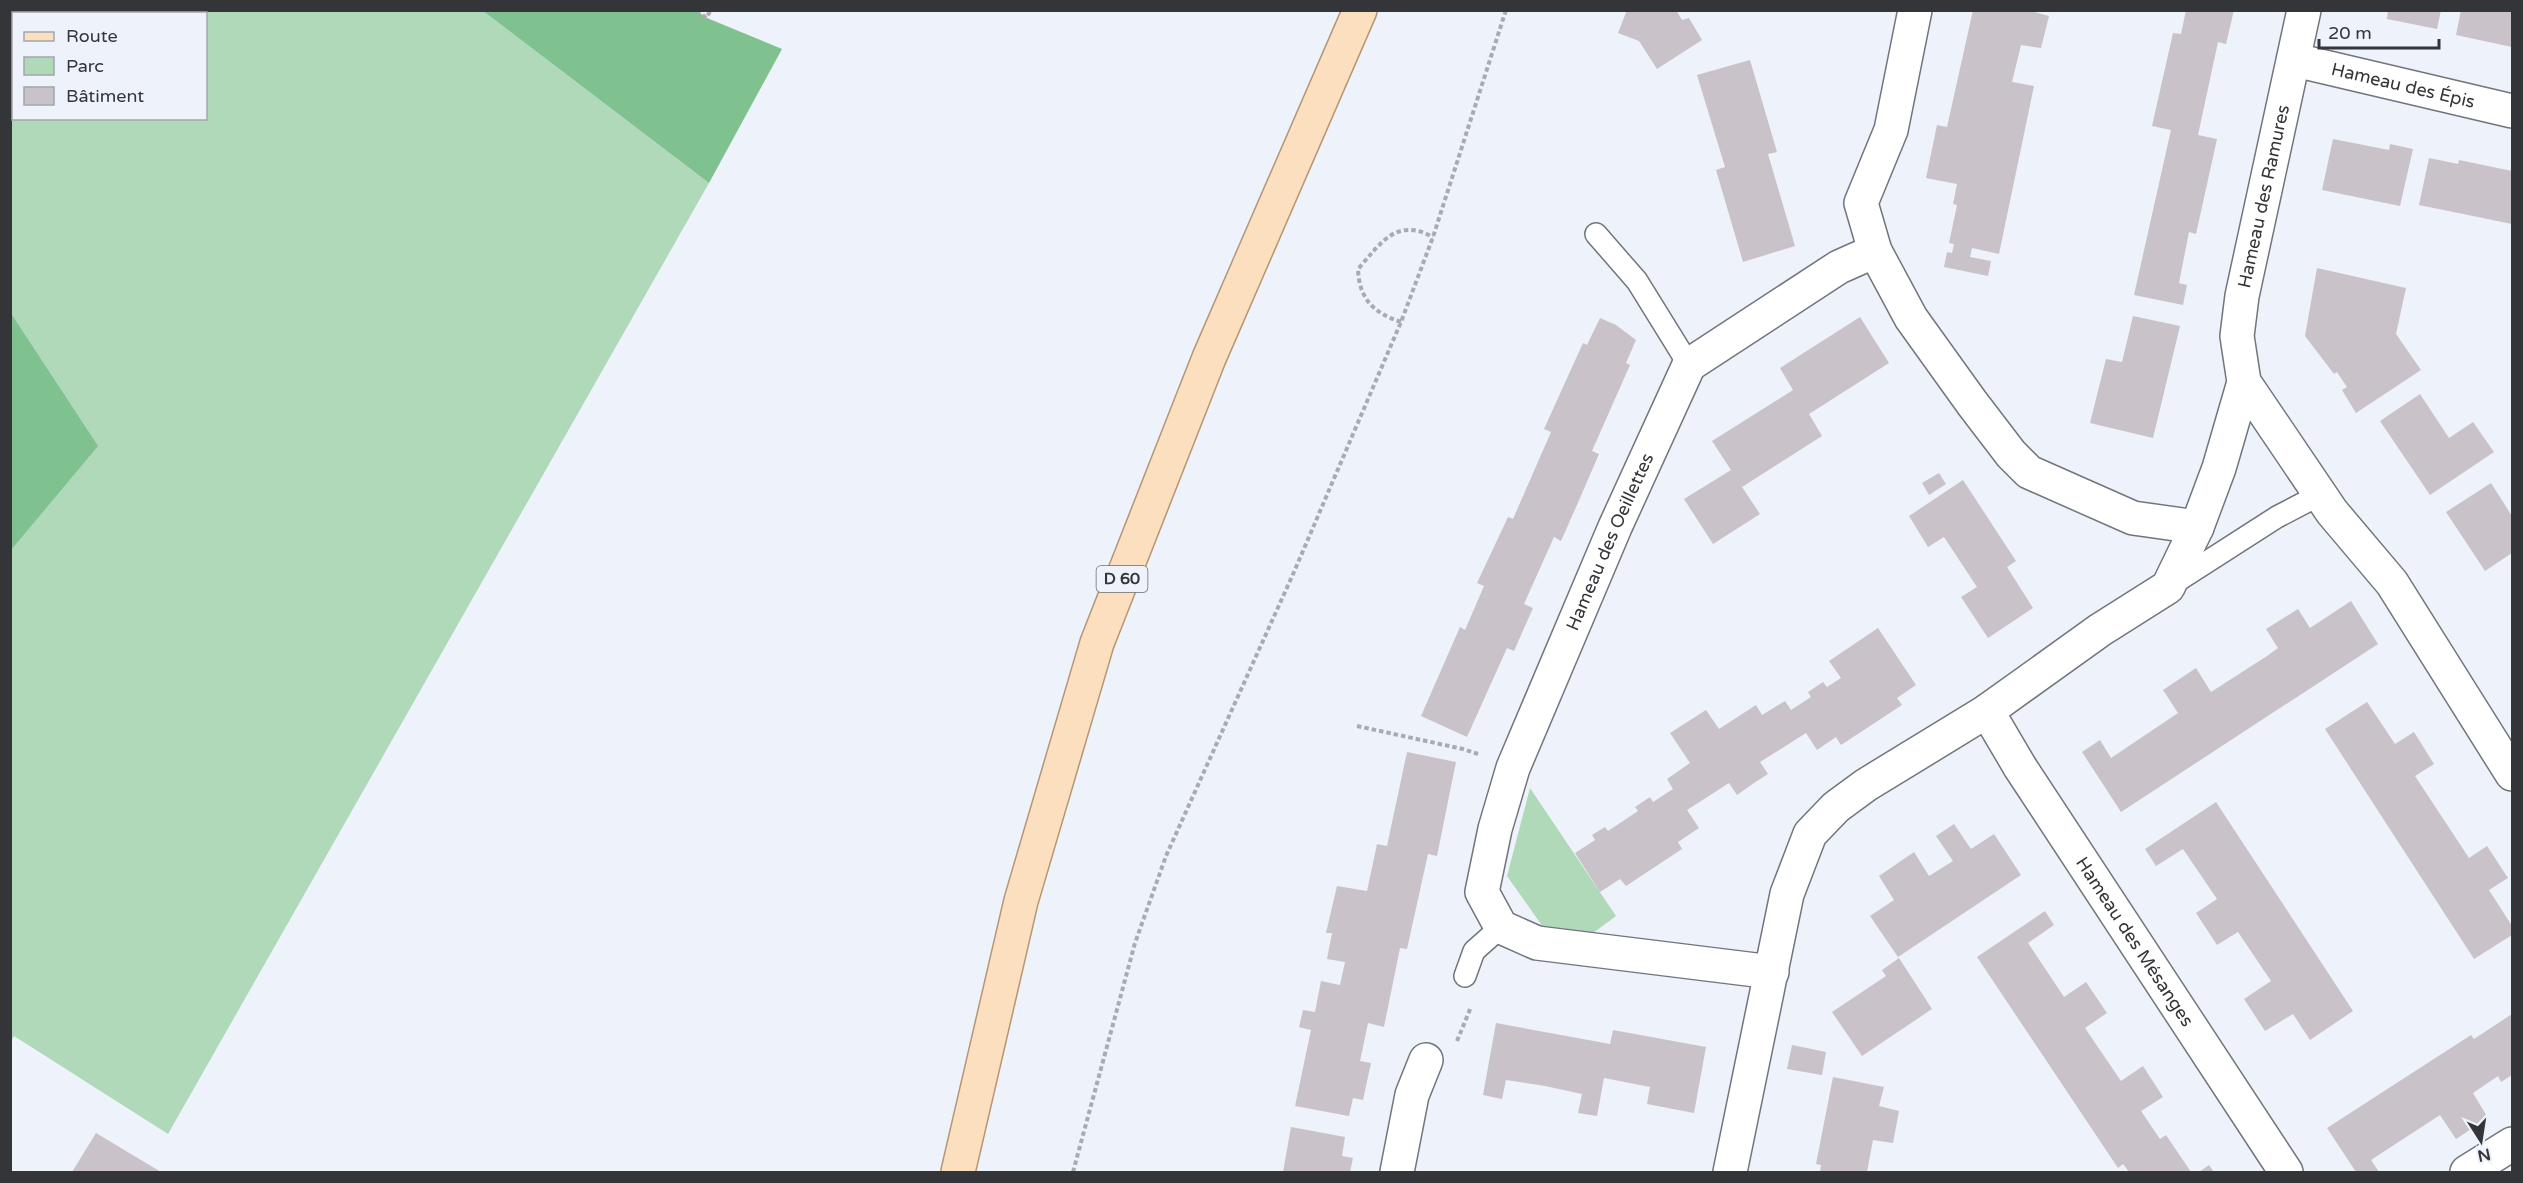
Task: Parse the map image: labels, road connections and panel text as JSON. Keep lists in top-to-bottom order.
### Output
{
  "streets": {
    "main road": ["D 60"],
    "street": [
      "Hameau des Épis",
      "Hameau des Ramures",
      "Hameau des Oeillettes",
      "Hameau des Mésanges"
    ]
  },
  "crossings": [
    ["Hameau des Épis", "Hameau des Ramures"]
  ],
  "legend": ["Route", "Parc", "Bâtiment"],
  "scale_bar": "20 m",
  "north": "bottom"
}
